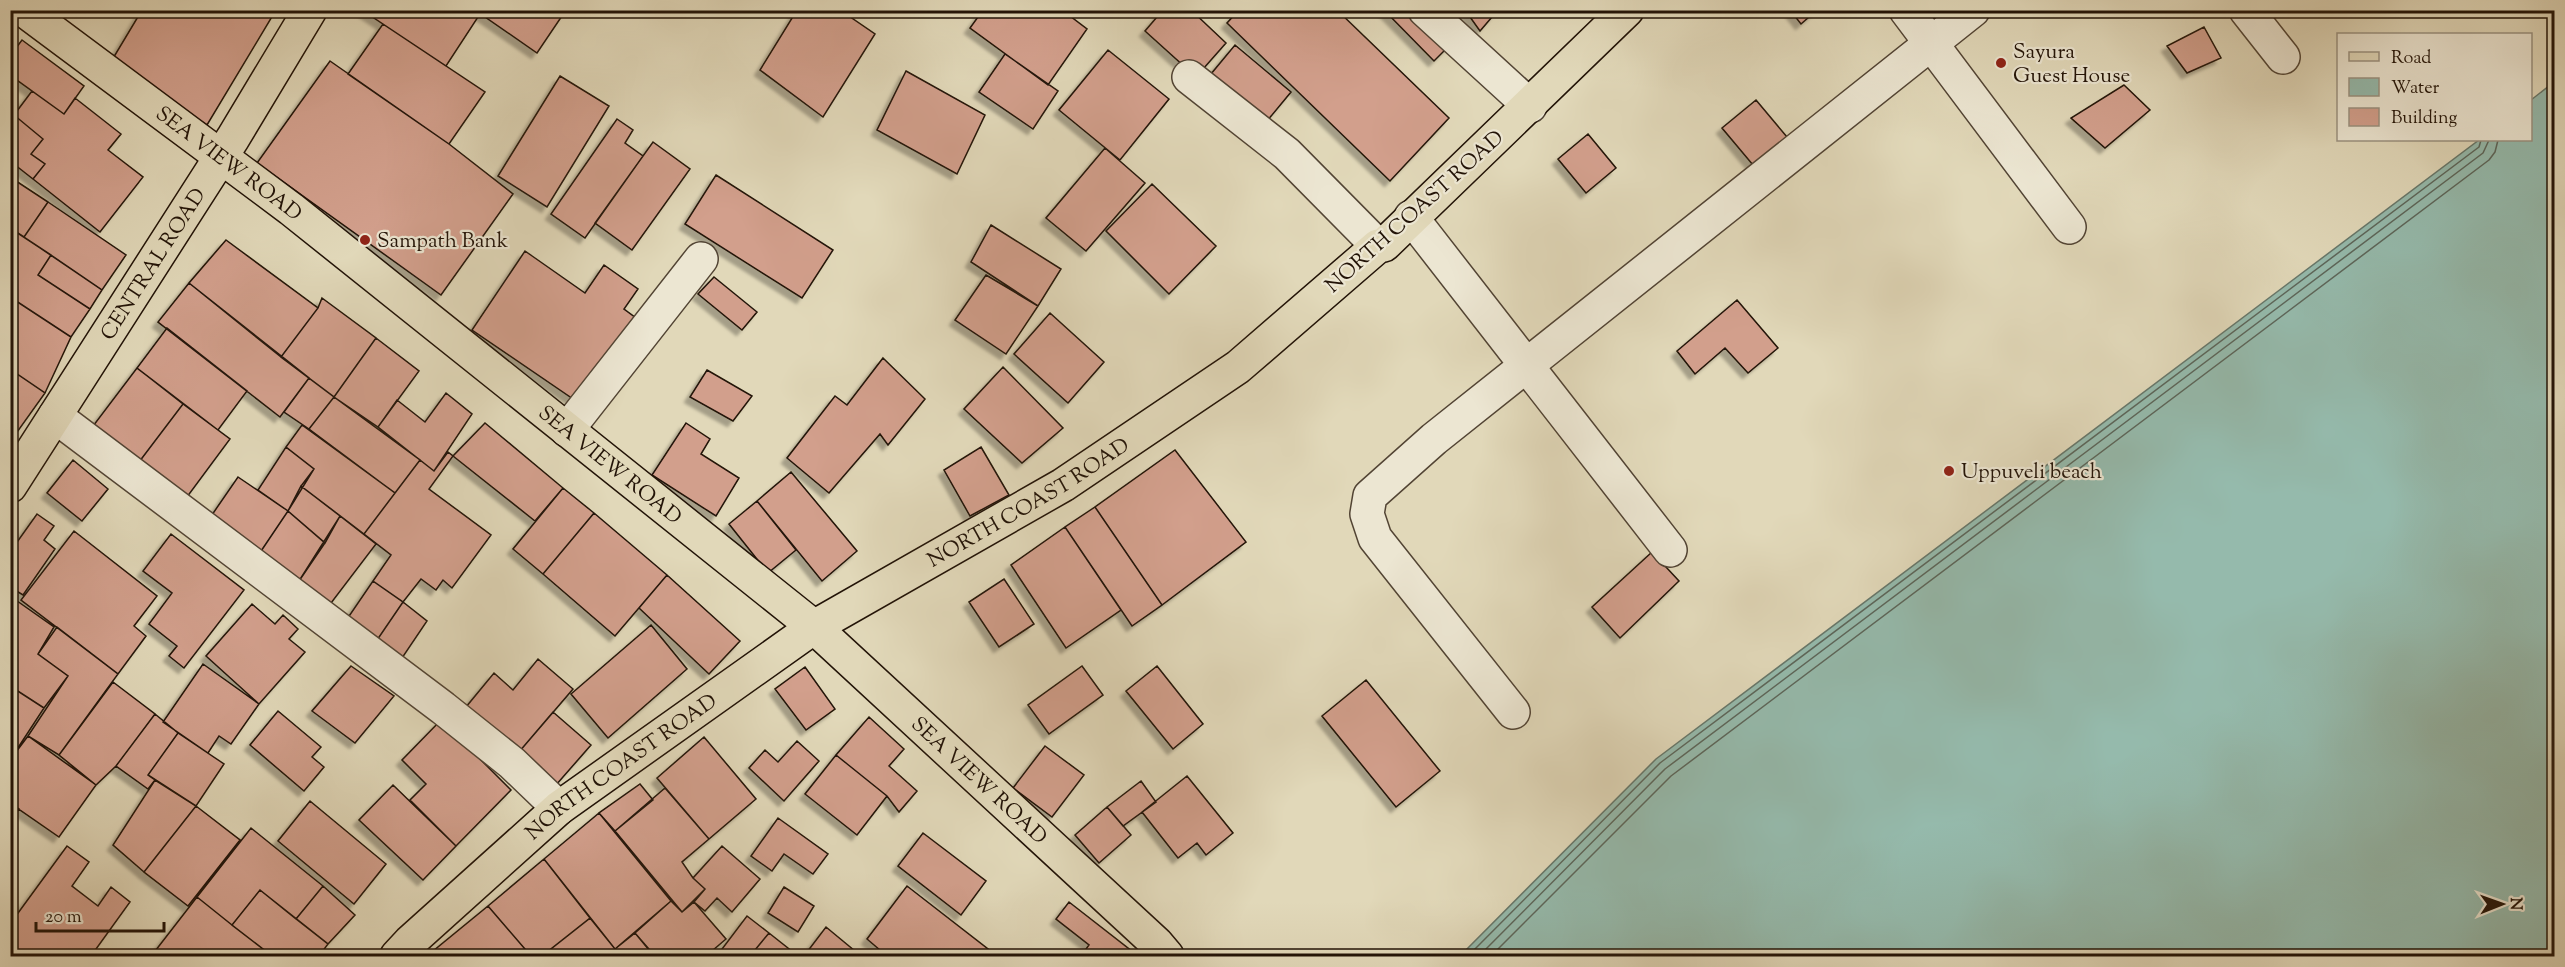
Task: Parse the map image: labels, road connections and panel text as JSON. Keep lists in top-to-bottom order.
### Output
{
  "streets": {
    "main road": ["SEA VIEW ROAD", "NORTH COAST ROAD", "CENTRAL ROAD"]
  },
  "crossings": [
    ["SEA VIEW ROAD", "NORTH COAST ROAD"],
    ["SEA VIEW ROAD", "CENTRAL ROAD"]
  ],
  "places": ["Sayura Guest House", "Sampath Bank", "Uppuveli beach"],
  "legend": ["Road", "Water", "Building"],
  "scale_bar": "20 m",
  "north": "right"
}
